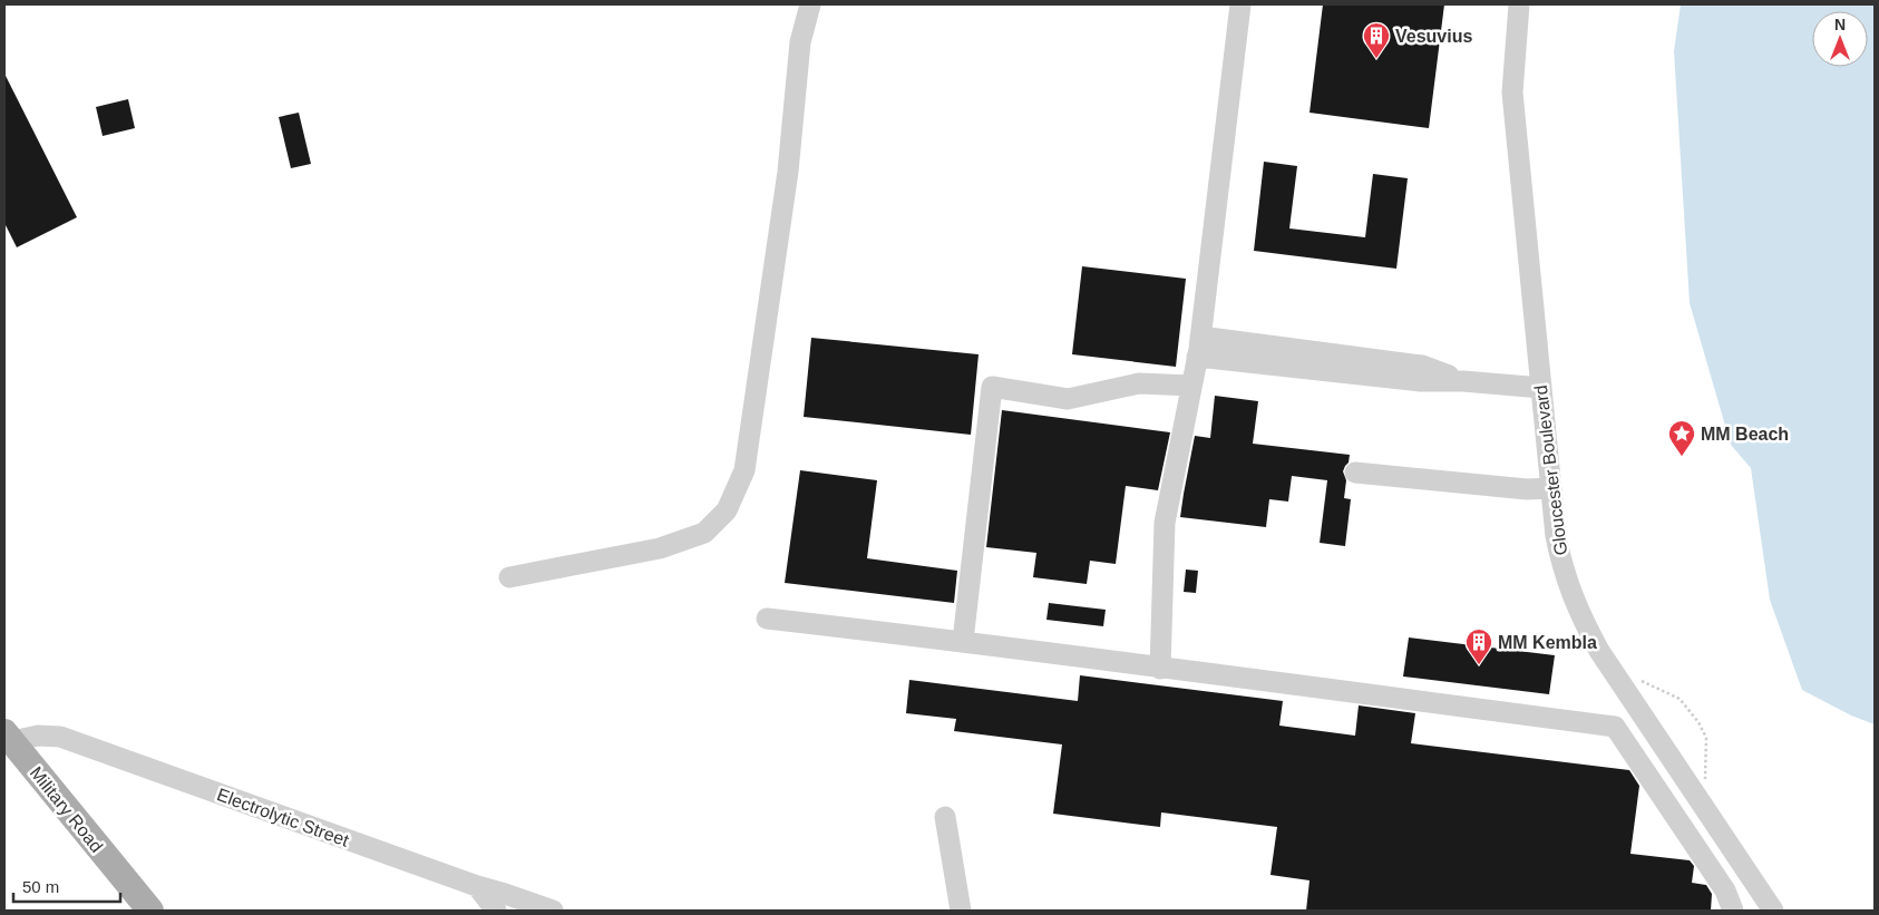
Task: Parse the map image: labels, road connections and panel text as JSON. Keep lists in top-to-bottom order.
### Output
{
  "streets": {
    "main road": ["Military Road"],
    "street": ["Gloucester Boulevard", "Electrolytic Street"]
  },
  "crossings": [
    ["Military Road", "Electrolytic Street"]
  ],
  "places": {
    "building": ["Vesuvius", "MM Kembla"],
    "place": ["MM Beach"]
  },
  "scale_bar": "50 m",
  "north": "top"
}
